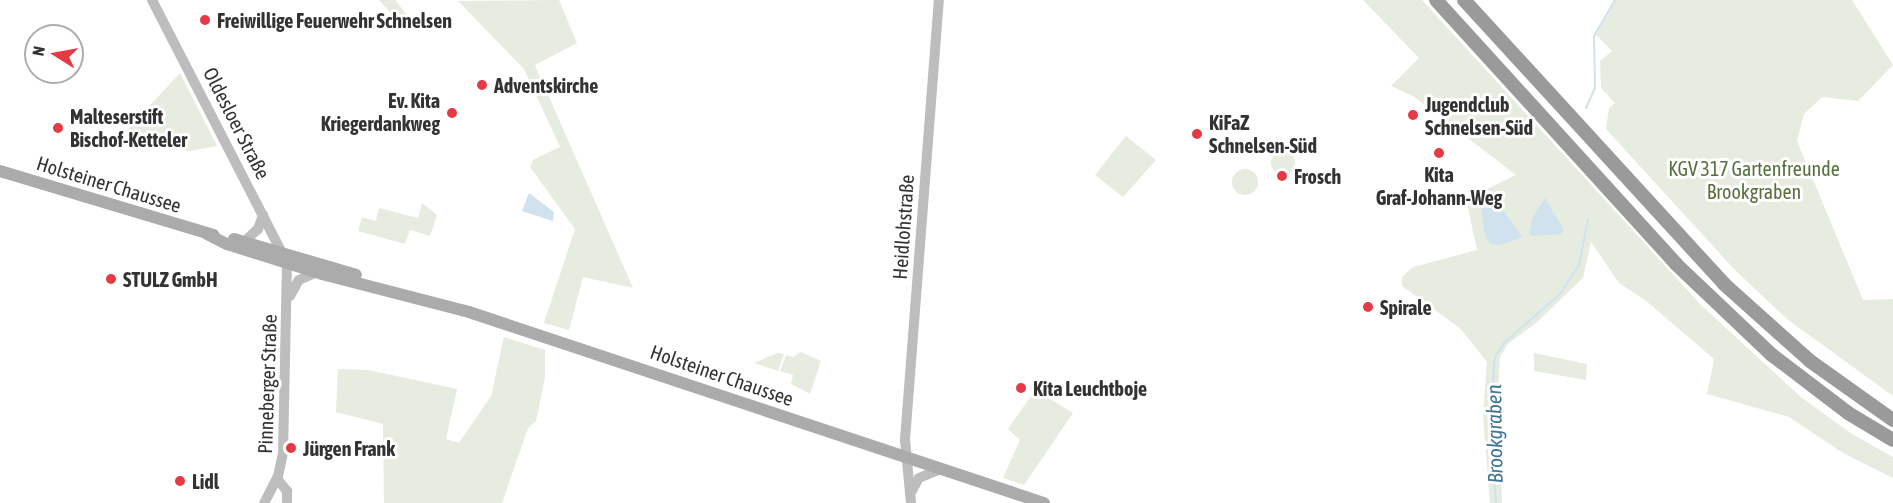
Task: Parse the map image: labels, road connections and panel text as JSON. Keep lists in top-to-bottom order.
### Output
{
  "streets": {
    "main road": [
      "Oldesloer Straße",
      "Holsteiner Chaussee",
      "Heidlohstraße",
      "Pinneberger Straße"
    ]
  },
  "crossings": [
    ["Oldesloer Straße", "Holsteiner Chaussee"],
    ["Oldesloer Straße", "Pinneberger Straße"],
    ["Holsteiner Chaussee", "Heidlohstraße"],
    ["Holsteiner Chaussee", "Pinneberger Straße"]
  ],
  "water": ["Brookgraben"],
  "parks": ["KGV 317 Gartenfreunde Brookgraben"],
  "places": [
    "Freiwillige Feuerwehr Schnelsen",
    "Adventskirche",
    "Ev. Kita Kriegerdankweg",
    "Jugendclub Schnelsen-Süd",
    "Malteserstift Bischof-Ketteler",
    "KiFaZ Schnelsen-Süd",
    "Kita Graf-Johann-Weg",
    "Frosch",
    "STULZ GmbH",
    "Spirale",
    "Kita Leuchtboje",
    "Jürgen Frank",
    "Lidl"
  ],
  "north": "left"
}
